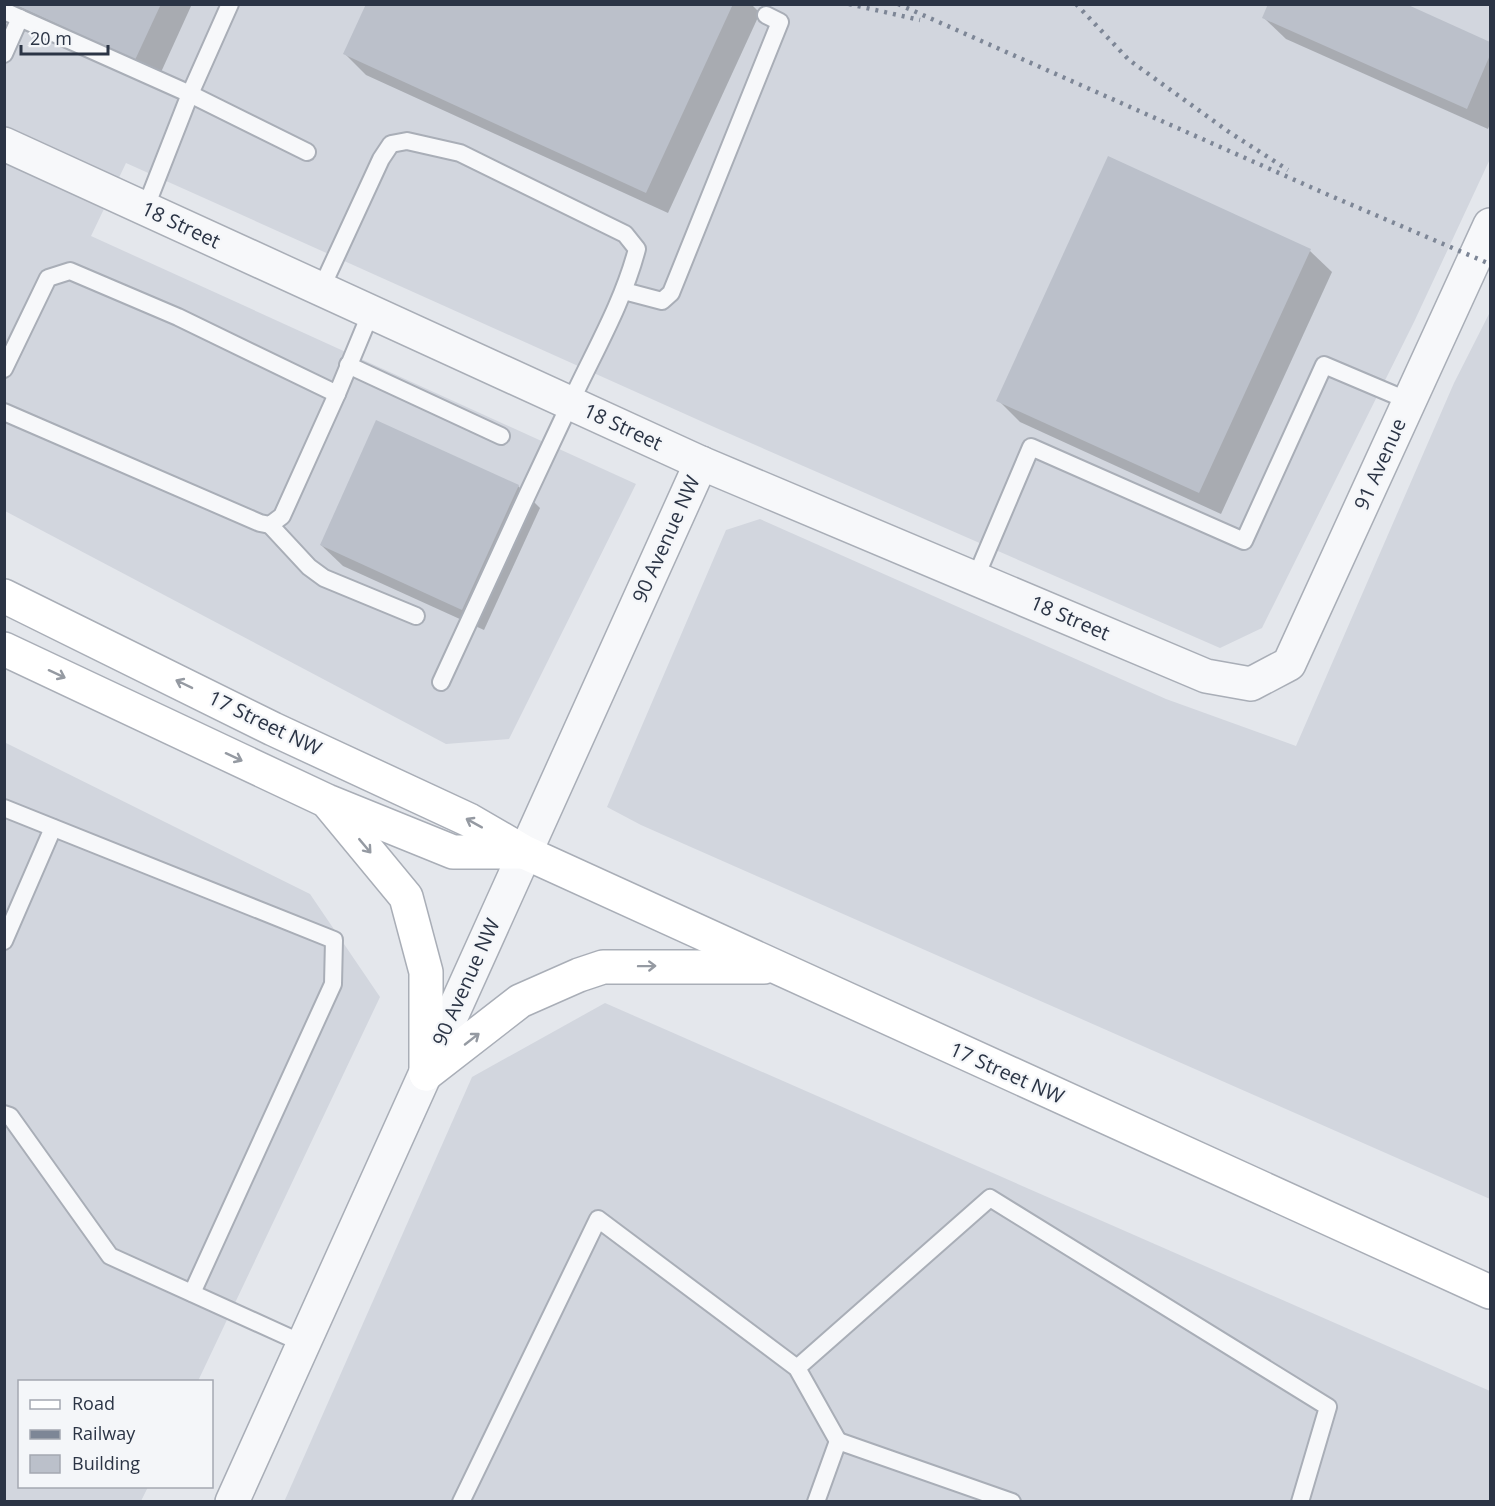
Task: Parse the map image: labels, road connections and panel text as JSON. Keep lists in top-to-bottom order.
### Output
{
  "streets": {
    "main road": ["17 Street NW"],
    "street": ["18 Street", "91 Avenue", "90 Avenue NW"]
  },
  "crossings": [
    ["18 Street", "91 Avenue"],
    ["18 Street", "90 Avenue NW"],
    ["90 Avenue NW", "17 Street NW"]
  ],
  "legend": ["Road", "Railway", "Building"],
  "scale_bar": "20 m"
}
